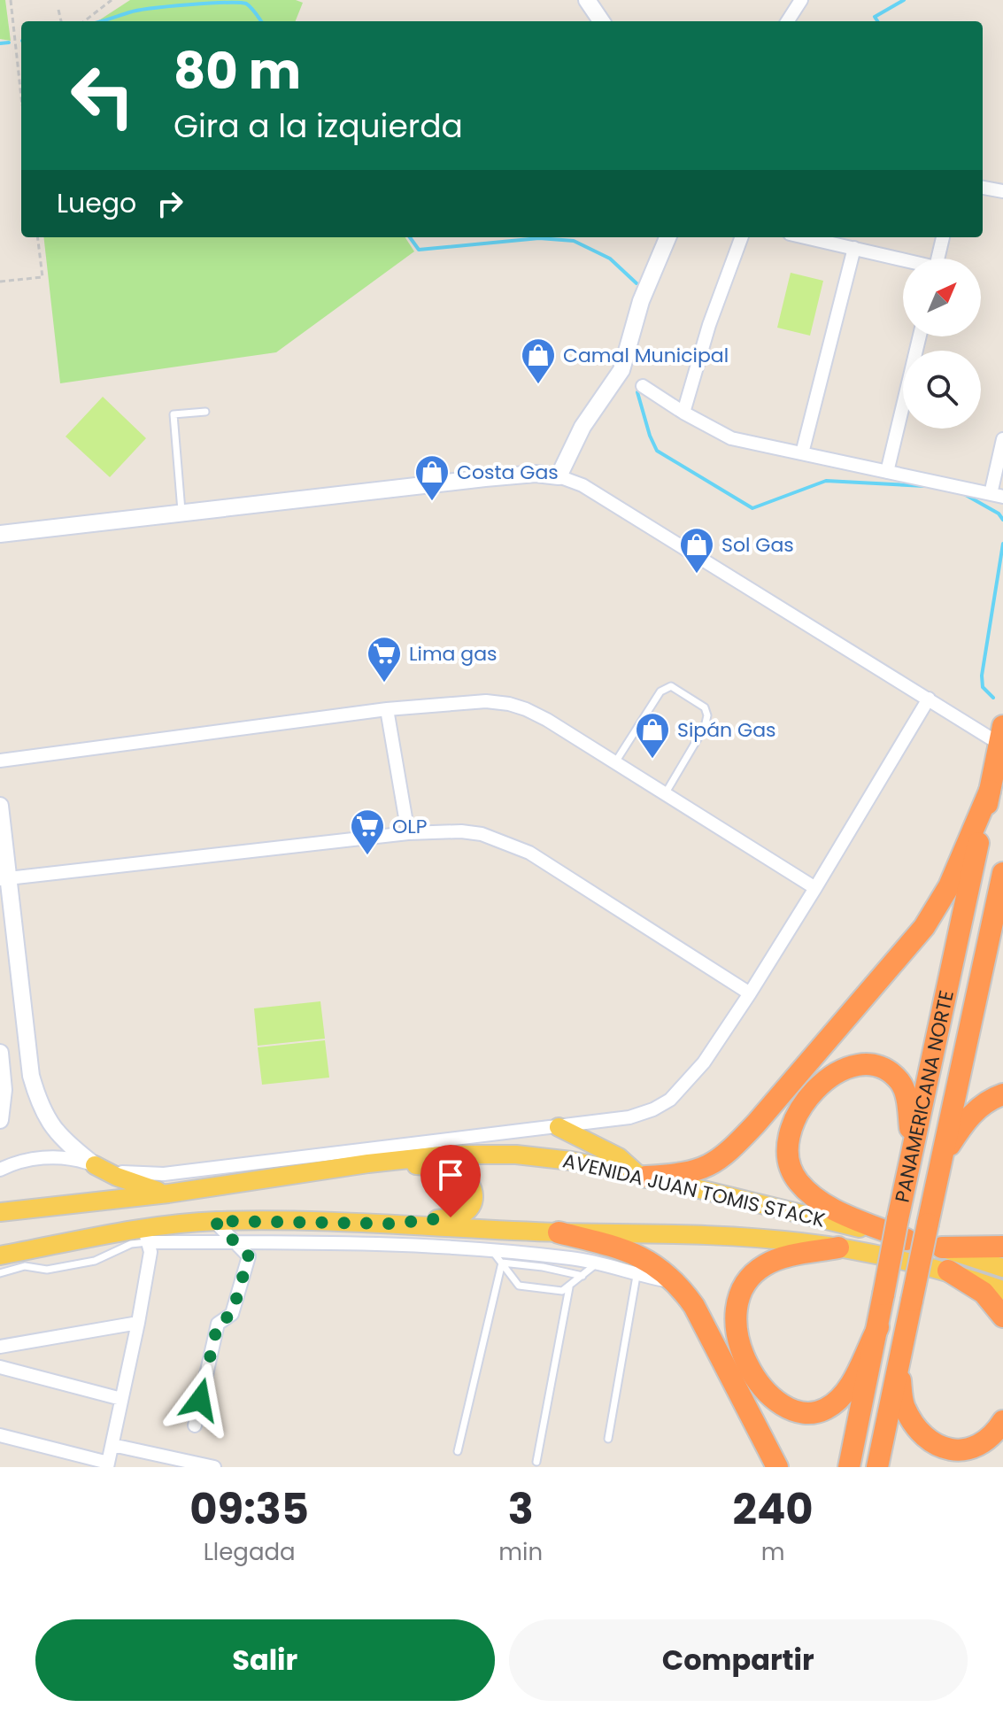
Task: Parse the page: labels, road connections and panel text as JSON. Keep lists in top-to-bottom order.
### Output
{
  "streets": {
    "highway": ["PANAMERICANA NORTE"],
    "main road": ["AVENIDA JUAN TOMIS STACK"]
  },
  "places": {
    "shop": [
      "Camal Municipal",
      "Costa Gas",
      "Sol Gas",
      "Sipán Gas"
    ],
    "supermarket": ["Lima gas", "OLP"]
  },
  "north": "top right",
  "page": {
    "turn": ["80 m", "Gira a la izquierda"],
    "then": "Luego",
    "eta": [
      "09:35",
      "Llegada",
      "3",
      "min",
      "240",
      "m"
    ],
    "buttons": ["Salir", "Compartir"]
  }
}
